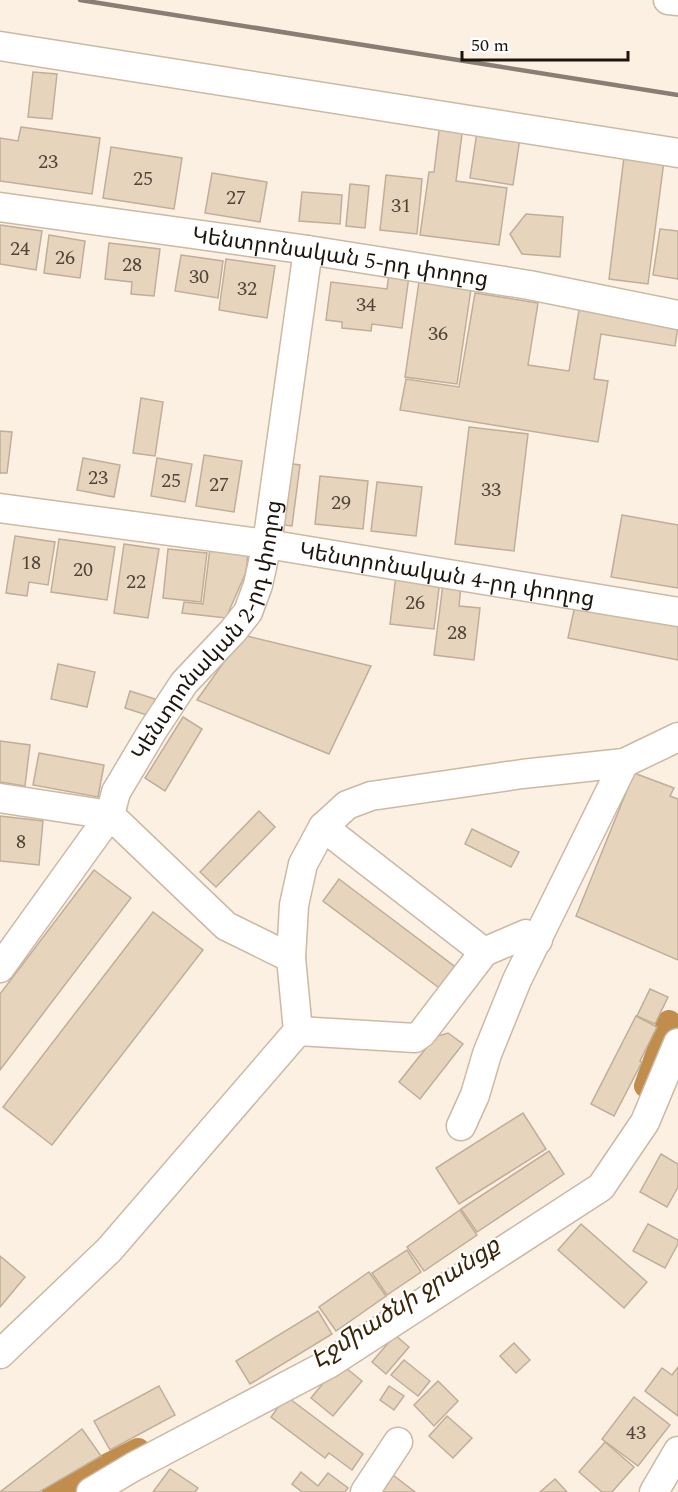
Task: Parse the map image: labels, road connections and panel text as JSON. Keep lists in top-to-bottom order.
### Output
{
  "streets": {
    "street": ["Կենտրոնական 5-րդ փողոց", "Կենտրոնական 4-րդ փողոց", "Կենտրոնական 2-րդ փողոց"]
  },
  "crossings": [
    ["Կենտրոնական 5-րդ փողոց", "Կենտրոնական 2-րդ փողոց"],
    ["Կենտրոնական 4-րդ փողոց", "Կենտրոնական 2-րդ փողոց"]
  ],
  "water": ["Էջմիածնի ջրանցք"],
  "house_numbers": [
    "23",
    "25",
    "27",
    "31",
    "24",
    "26",
    "28",
    "30",
    "32",
    "34",
    "36",
    "23",
    "25",
    "27",
    "33",
    "29",
    "18",
    "20",
    "22",
    "26",
    "28",
    "8",
    "43"
  ],
  "scale_bar": "50 m"
}
